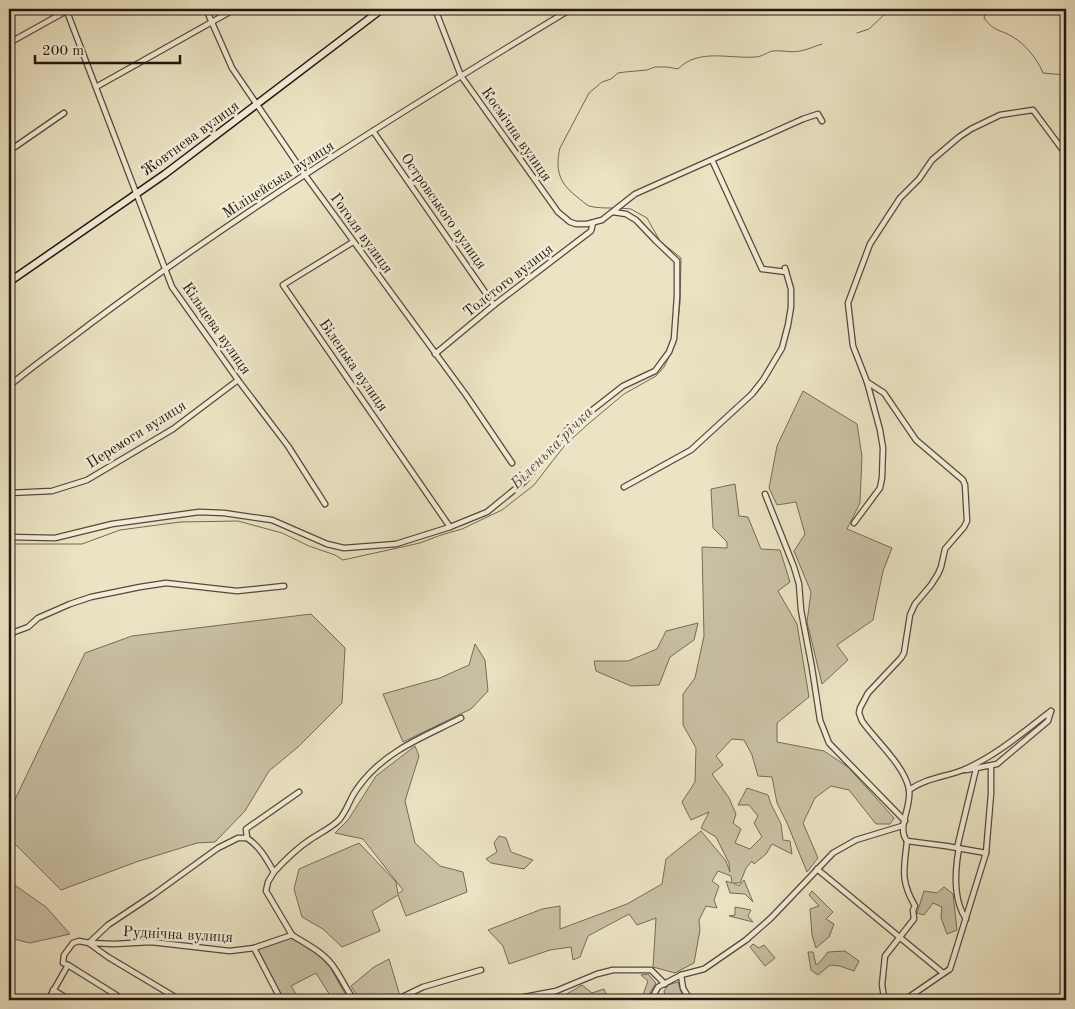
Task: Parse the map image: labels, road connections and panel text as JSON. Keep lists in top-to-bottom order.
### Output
{
  "streets": {
    "main road": ["Жовтнева вулиця"],
    "street": [
      "Космічна вулиця",
      "Міліцейська вулиця",
      "Островського вулиця",
      "Гоголя вулиця",
      "Толстого вулиця",
      "Кільцева вулиця",
      "Біленька вулиця",
      "Перемоги вулиця",
      "Руднічна вулиця"
    ]
  },
  "crossings": [
    ["Космічна вулиця", "Міліцейська вулиця"],
    ["Космічна вулиця", "Толстого вулиця"],
    ["Жовтнева вулиця", "Гоголя вулиця"],
    ["Жовтнева вулиця", "Кільцева вулиця"],
    ["Міліцейська вулиця", "Островського вулиця"],
    ["Міліцейська вулиця", "Гоголя вулиця"],
    ["Міліцейська вулиця", "Кільцева вулиця"],
    ["Островського вулиця", "Толстого вулиця"],
    ["Гоголя вулиця", "Толстого вулиця"],
    ["Гоголя вулиця", "Біленька вулиця"],
    ["Кільцева вулиця", "Перемоги вулиця"]
  ],
  "water": ["Біленька річка"],
  "scale_bar": "200 m"
}
